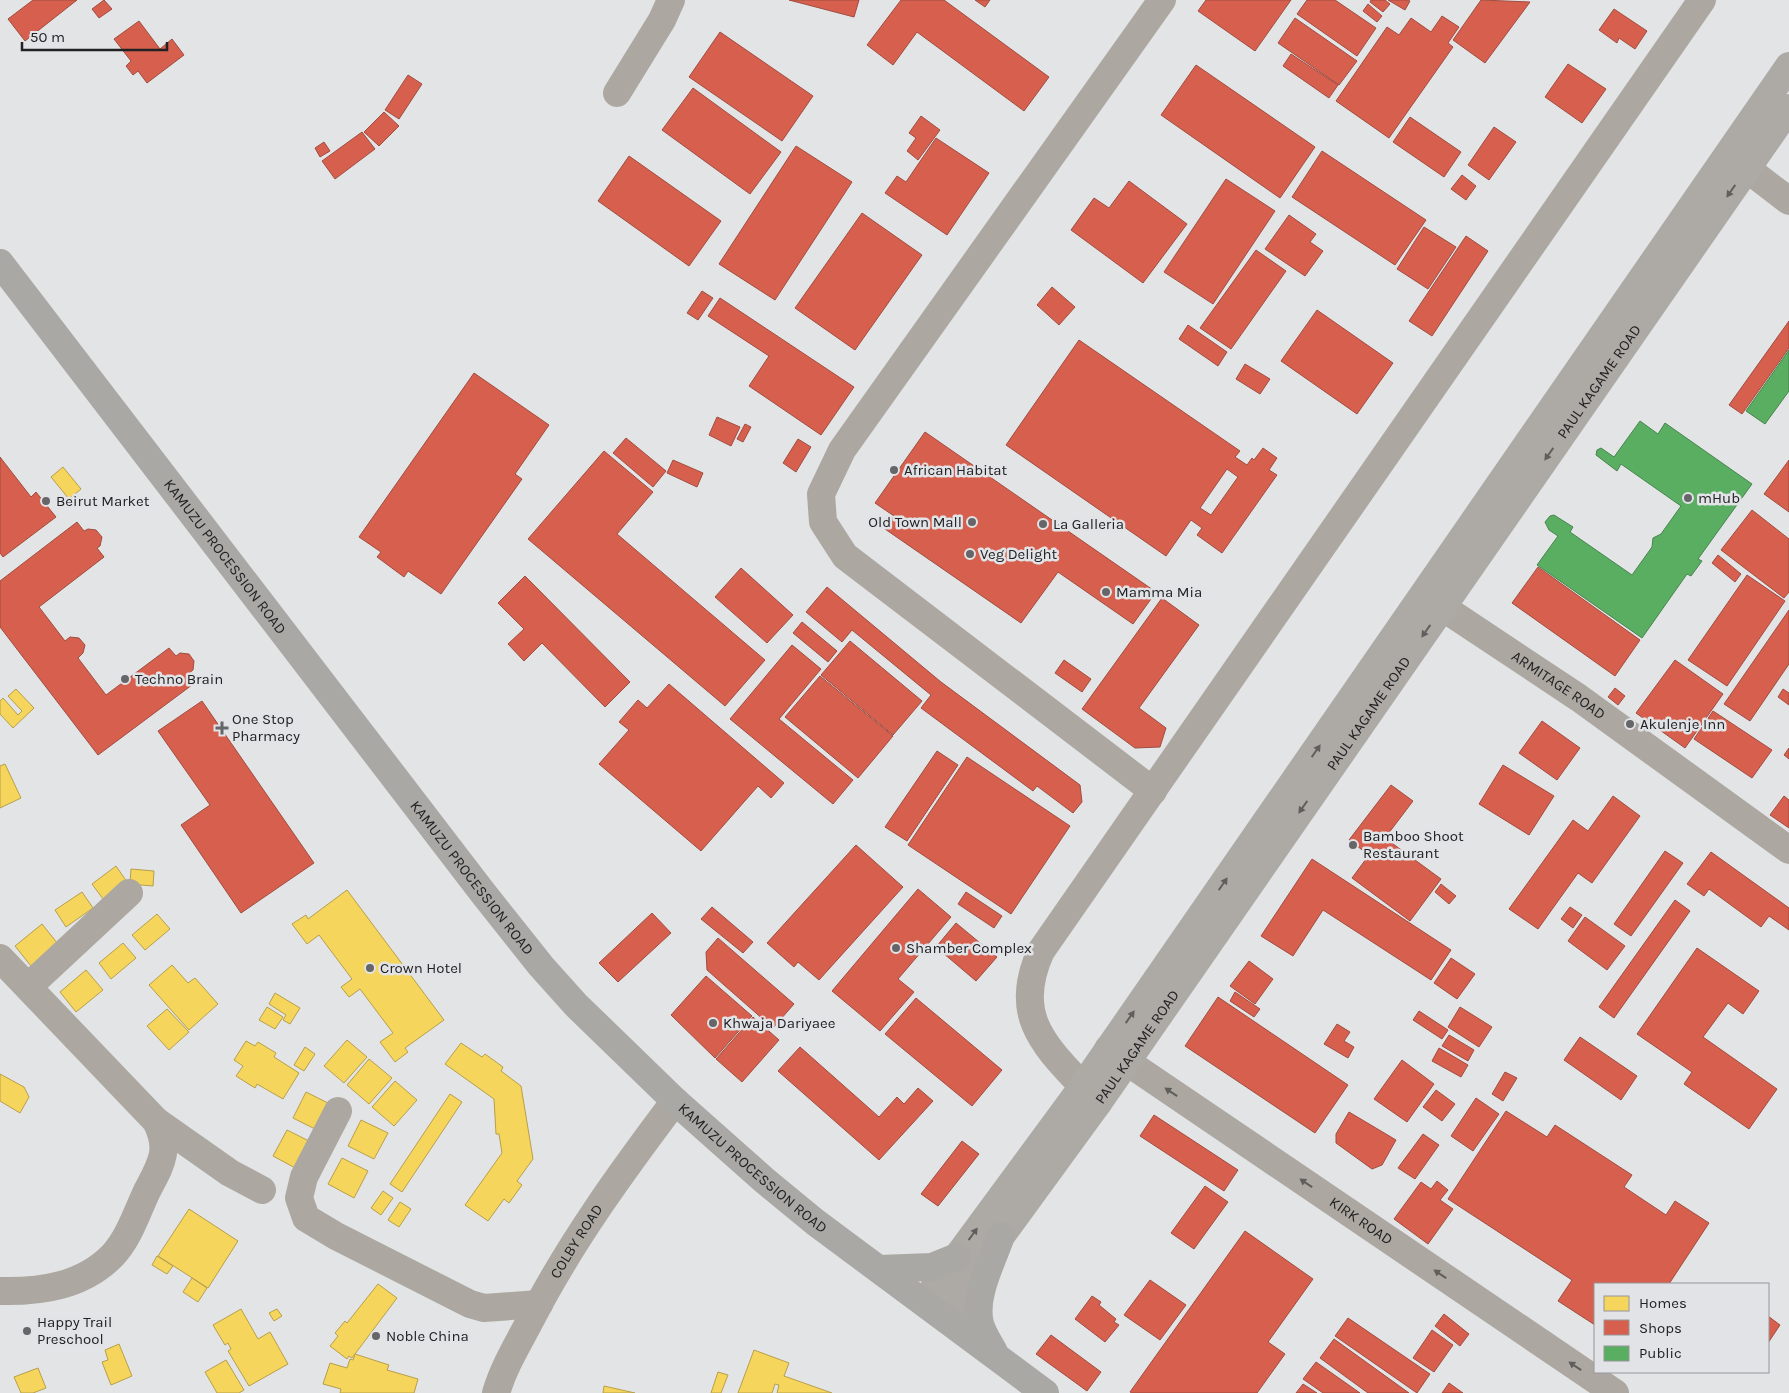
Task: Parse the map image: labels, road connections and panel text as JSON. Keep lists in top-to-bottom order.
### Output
{
  "streets": {
    "highway": ["KAMUZU PROCESSION ROAD"],
    "main road": ["PAUL KAGAME ROAD"],
    "street": ["ARMITAGE ROAD", "KIRK ROAD", "COLBY ROAD"]
  },
  "crossings": [
    ["PAUL KAGAME ROAD", "KAMUZU PROCESSION ROAD"],
    ["PAUL KAGAME ROAD", "ARMITAGE ROAD"],
    ["PAUL KAGAME ROAD", "KIRK ROAD"],
    ["KAMUZU PROCESSION ROAD", "COLBY ROAD"]
  ],
  "one_way": ["KIRK ROAD"],
  "places": {
    "other": [
      "African Habitat",
      "mHub",
      "Beirut Market",
      "Old Town Mall",
      "La Galleria",
      "Veg Delight",
      "Mamma Mia",
      "Techno Brain",
      "Akulenje Inn",
      "Bamboo Shoot Restaurant",
      "Shamber Complex",
      "Crown Hotel",
      "Khwaja Dariyaee",
      "Happy Trail Preschool",
      "Noble China"
    ],
    "health": ["One Stop Pharmacy"]
  },
  "legend": ["Homes", "Shops", "Public"],
  "scale_bar": "50 m"
}
